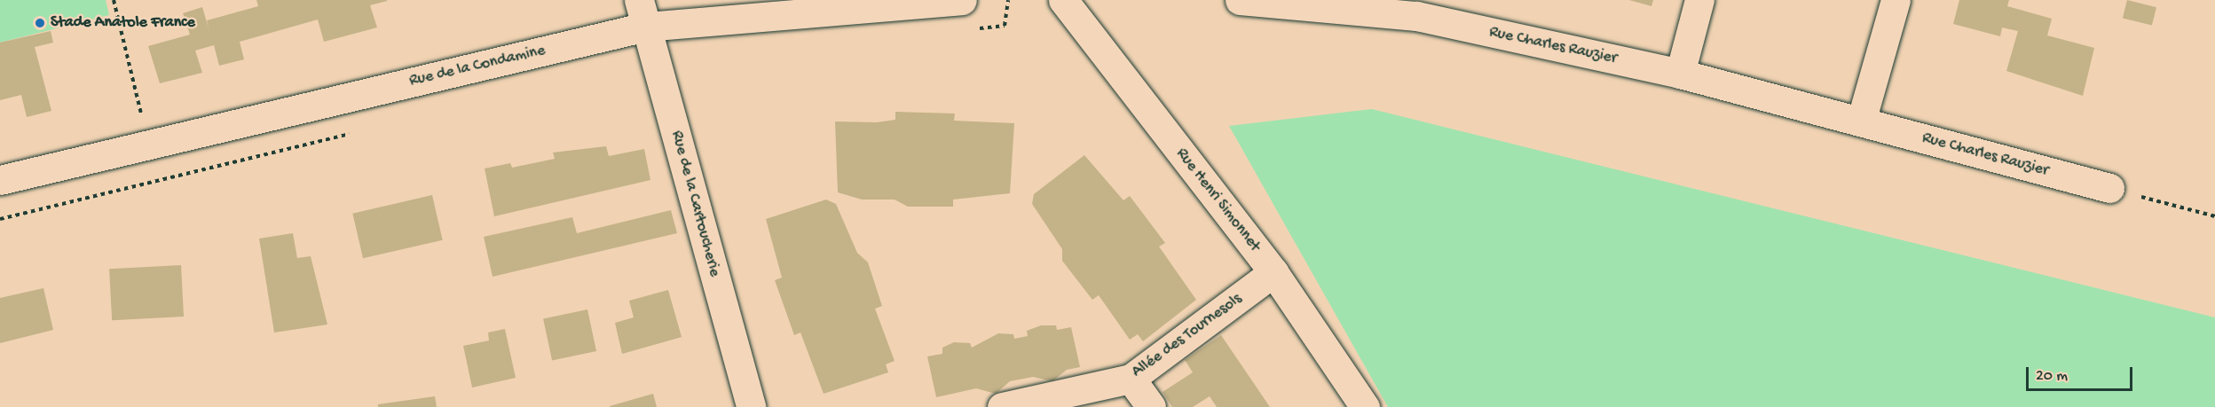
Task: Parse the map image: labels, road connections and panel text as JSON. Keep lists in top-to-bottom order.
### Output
{
  "streets": {
    "street": [
      "Rue Charles Rauzier",
      "Rue de la Condamine",
      "Rue Henri Simonnet",
      "Rue de la Cartoucherie",
      "Allée des Tournesols"
    ]
  },
  "crossings": [
    ["Rue de la Condamine", "Rue de la Cartoucherie"],
    ["Rue Henri Simonnet", "Allée des Tournesols"]
  ],
  "places": ["Stade Anatole France"],
  "scale_bar": "20 m"
}
